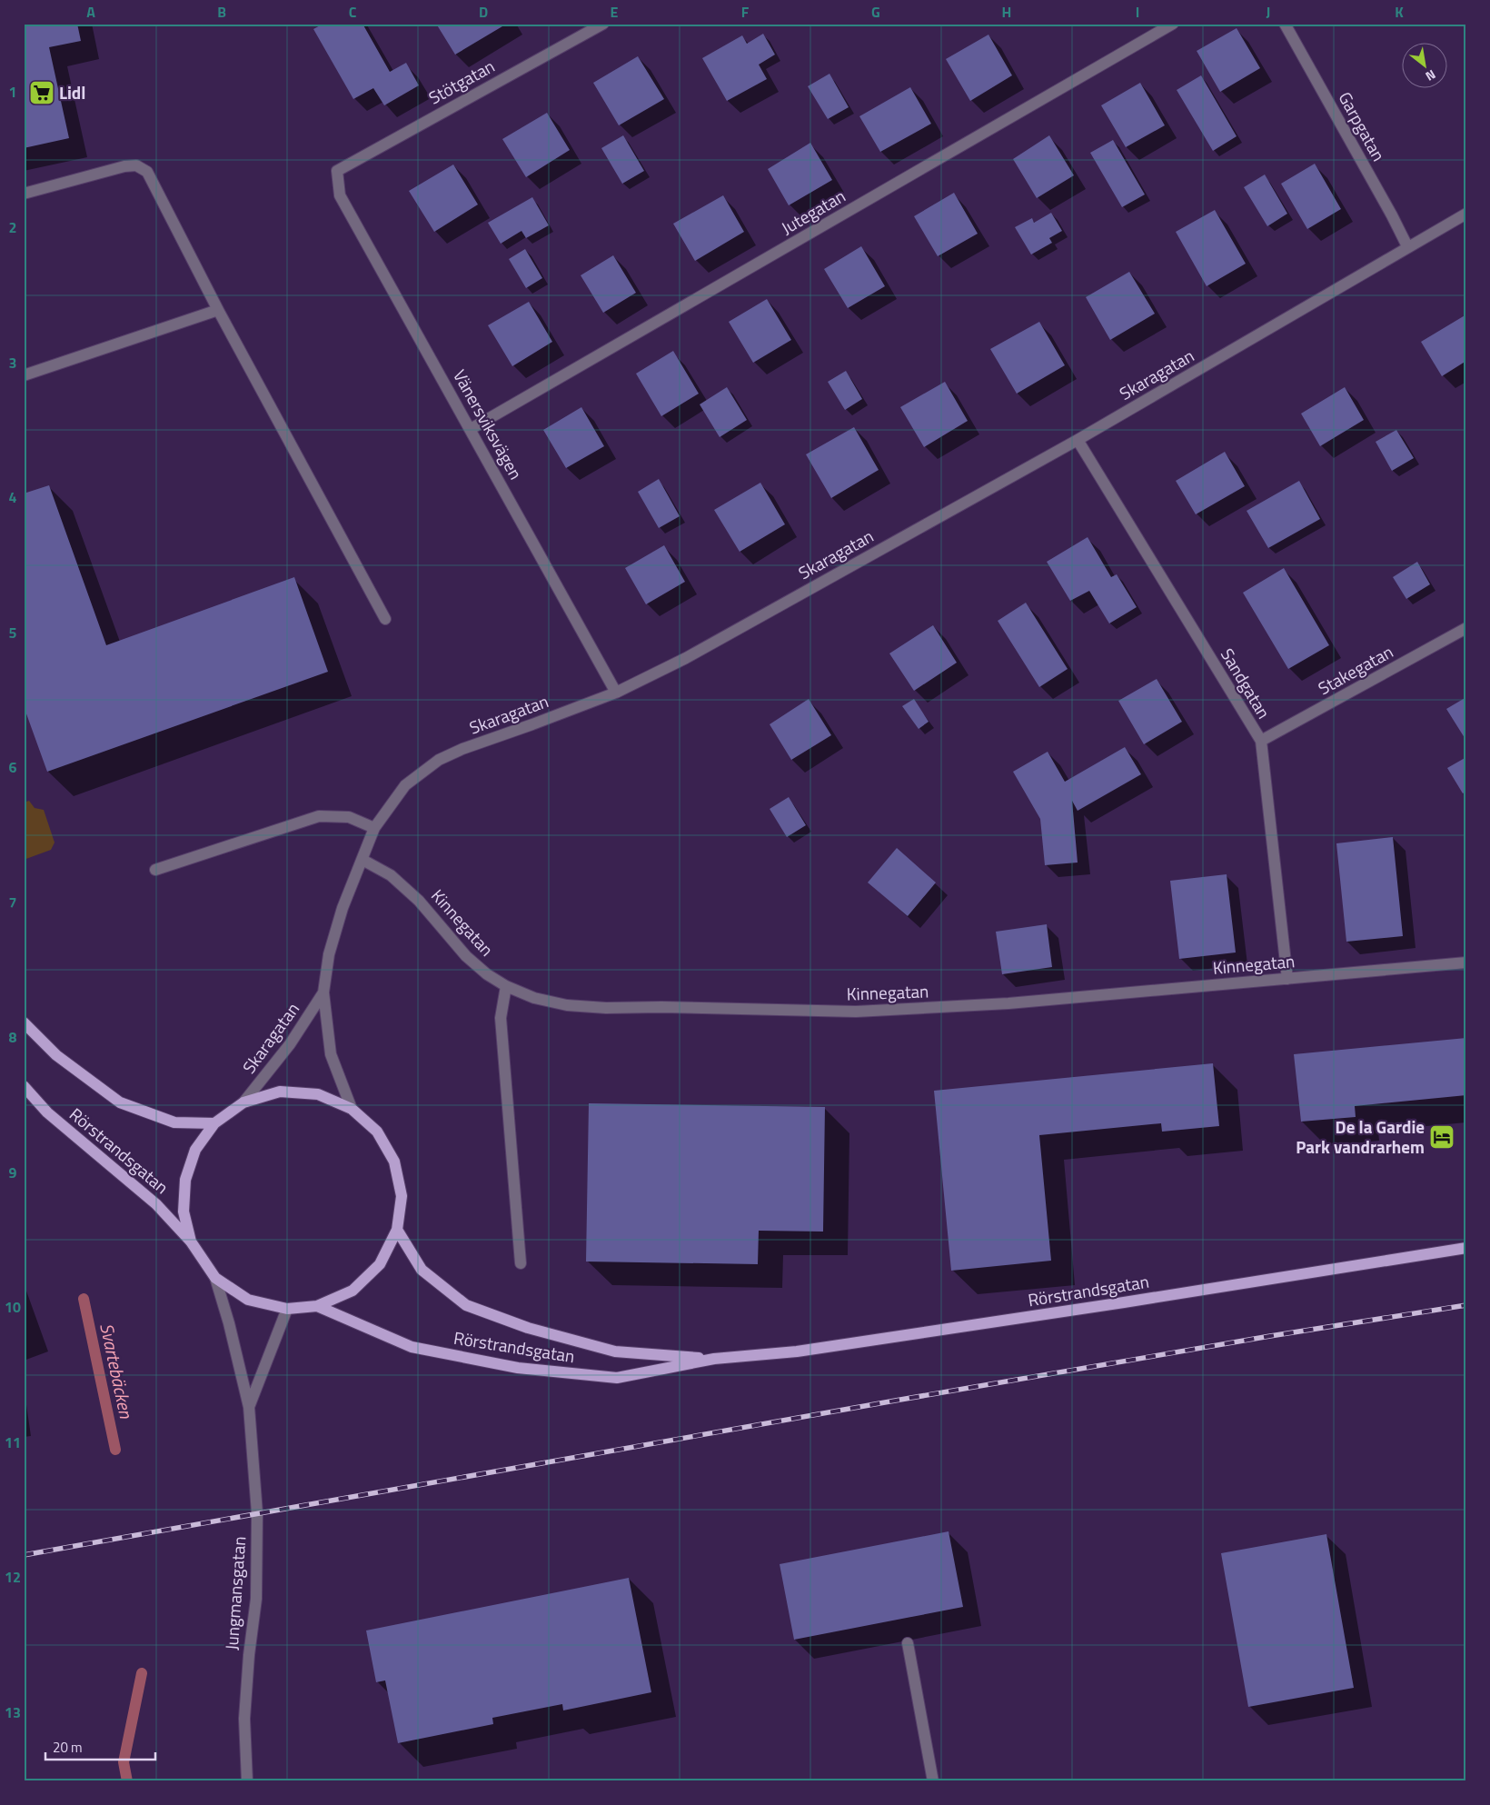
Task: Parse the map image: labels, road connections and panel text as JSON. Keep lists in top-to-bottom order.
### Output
{
  "streets": {
    "main road": ["Rörstrandsgatan"],
    "street": [
      "Stötgatan",
      "Garpgatan",
      "Jutegatan",
      "Skaragatan",
      "Vänersviksvägen",
      "Stakegatan",
      "Sandgatan",
      "Kinnegatan",
      "Jungmansgatan"
    ]
  },
  "crossings": [
    ["Stötgatan", "Vänersviksvägen"],
    ["Garpgatan", "Skaragatan"],
    ["Jutegatan", "Vänersviksvägen"],
    ["Skaragatan", "Vänersviksvägen"],
    ["Skaragatan", "Sandgatan"],
    ["Skaragatan", "Kinnegatan"],
    ["Skaragatan", "Rörstrandsgatan"],
    ["Stakegatan", "Sandgatan"],
    ["Sandgatan", "Kinnegatan"],
    ["Rörstrandsgatan", "Jungmansgatan"]
  ],
  "water": ["Svartebäcken"],
  "places": {
    "supermarket": ["Lidl"],
    "hotel": ["De la Gardie Park vandrarhem"]
  },
  "scale_bar": "20 m",
  "north": "bottom right",
  "grid": {
    "columns": [
      "A",
      "B",
      "C",
      "D",
      "E",
      "F",
      "G",
      "H",
      "I",
      "J",
      "K"
    ],
    "rows": [
      "1",
      "2",
      "3",
      "4",
      "5",
      "6",
      "7",
      "8",
      "9",
      "10",
      "11",
      "12",
      "13"
    ]
  }
}
